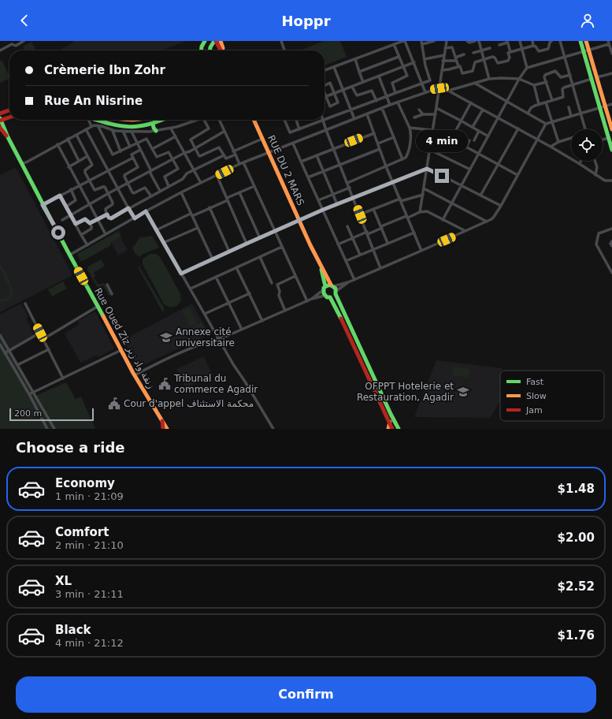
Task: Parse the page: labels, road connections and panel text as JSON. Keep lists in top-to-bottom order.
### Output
{
  "streets": {
    "street": ["RUE DU 2 MARS", "Rue Oued Ziz زنقة واد زيز"]
  },
  "places": {
    "school or university": ["Annexe cité universitaire", "OFPPT Hotelerie et Restauration, Agadir"],
    "public building": ["Tribunal du commerce Agadir", "Cour d'appel محكمة الاستئناف"]
  },
  "legend": ["Fast", "Slow", "Jam"],
  "scale_bar": "200 m",
  "page": {
    "header": "Hoppr",
    "banner": ["Crèmerie Ibn Zohr", "Rue An Nisrine"],
    "bubble": "4 min",
    "scale": "200 m",
    "heading": "Choose a ride",
    "list": [
      {
        "name": "Economy",
        "note": "1 min · 21:09",
        "value": "$1.48"
      },
      {
        "name": "Comfort",
        "note": "2 min · 21:10",
        "value": "$2.00"
      },
      {
        "name": "XL",
        "note": "3 min · 21:11",
        "value": "$2.52"
      },
      {
        "name": "Black",
        "note": "4 min · 21:12",
        "value": "$1.76"
      }
    ],
    "buttons": "Confirm"
  }
}
